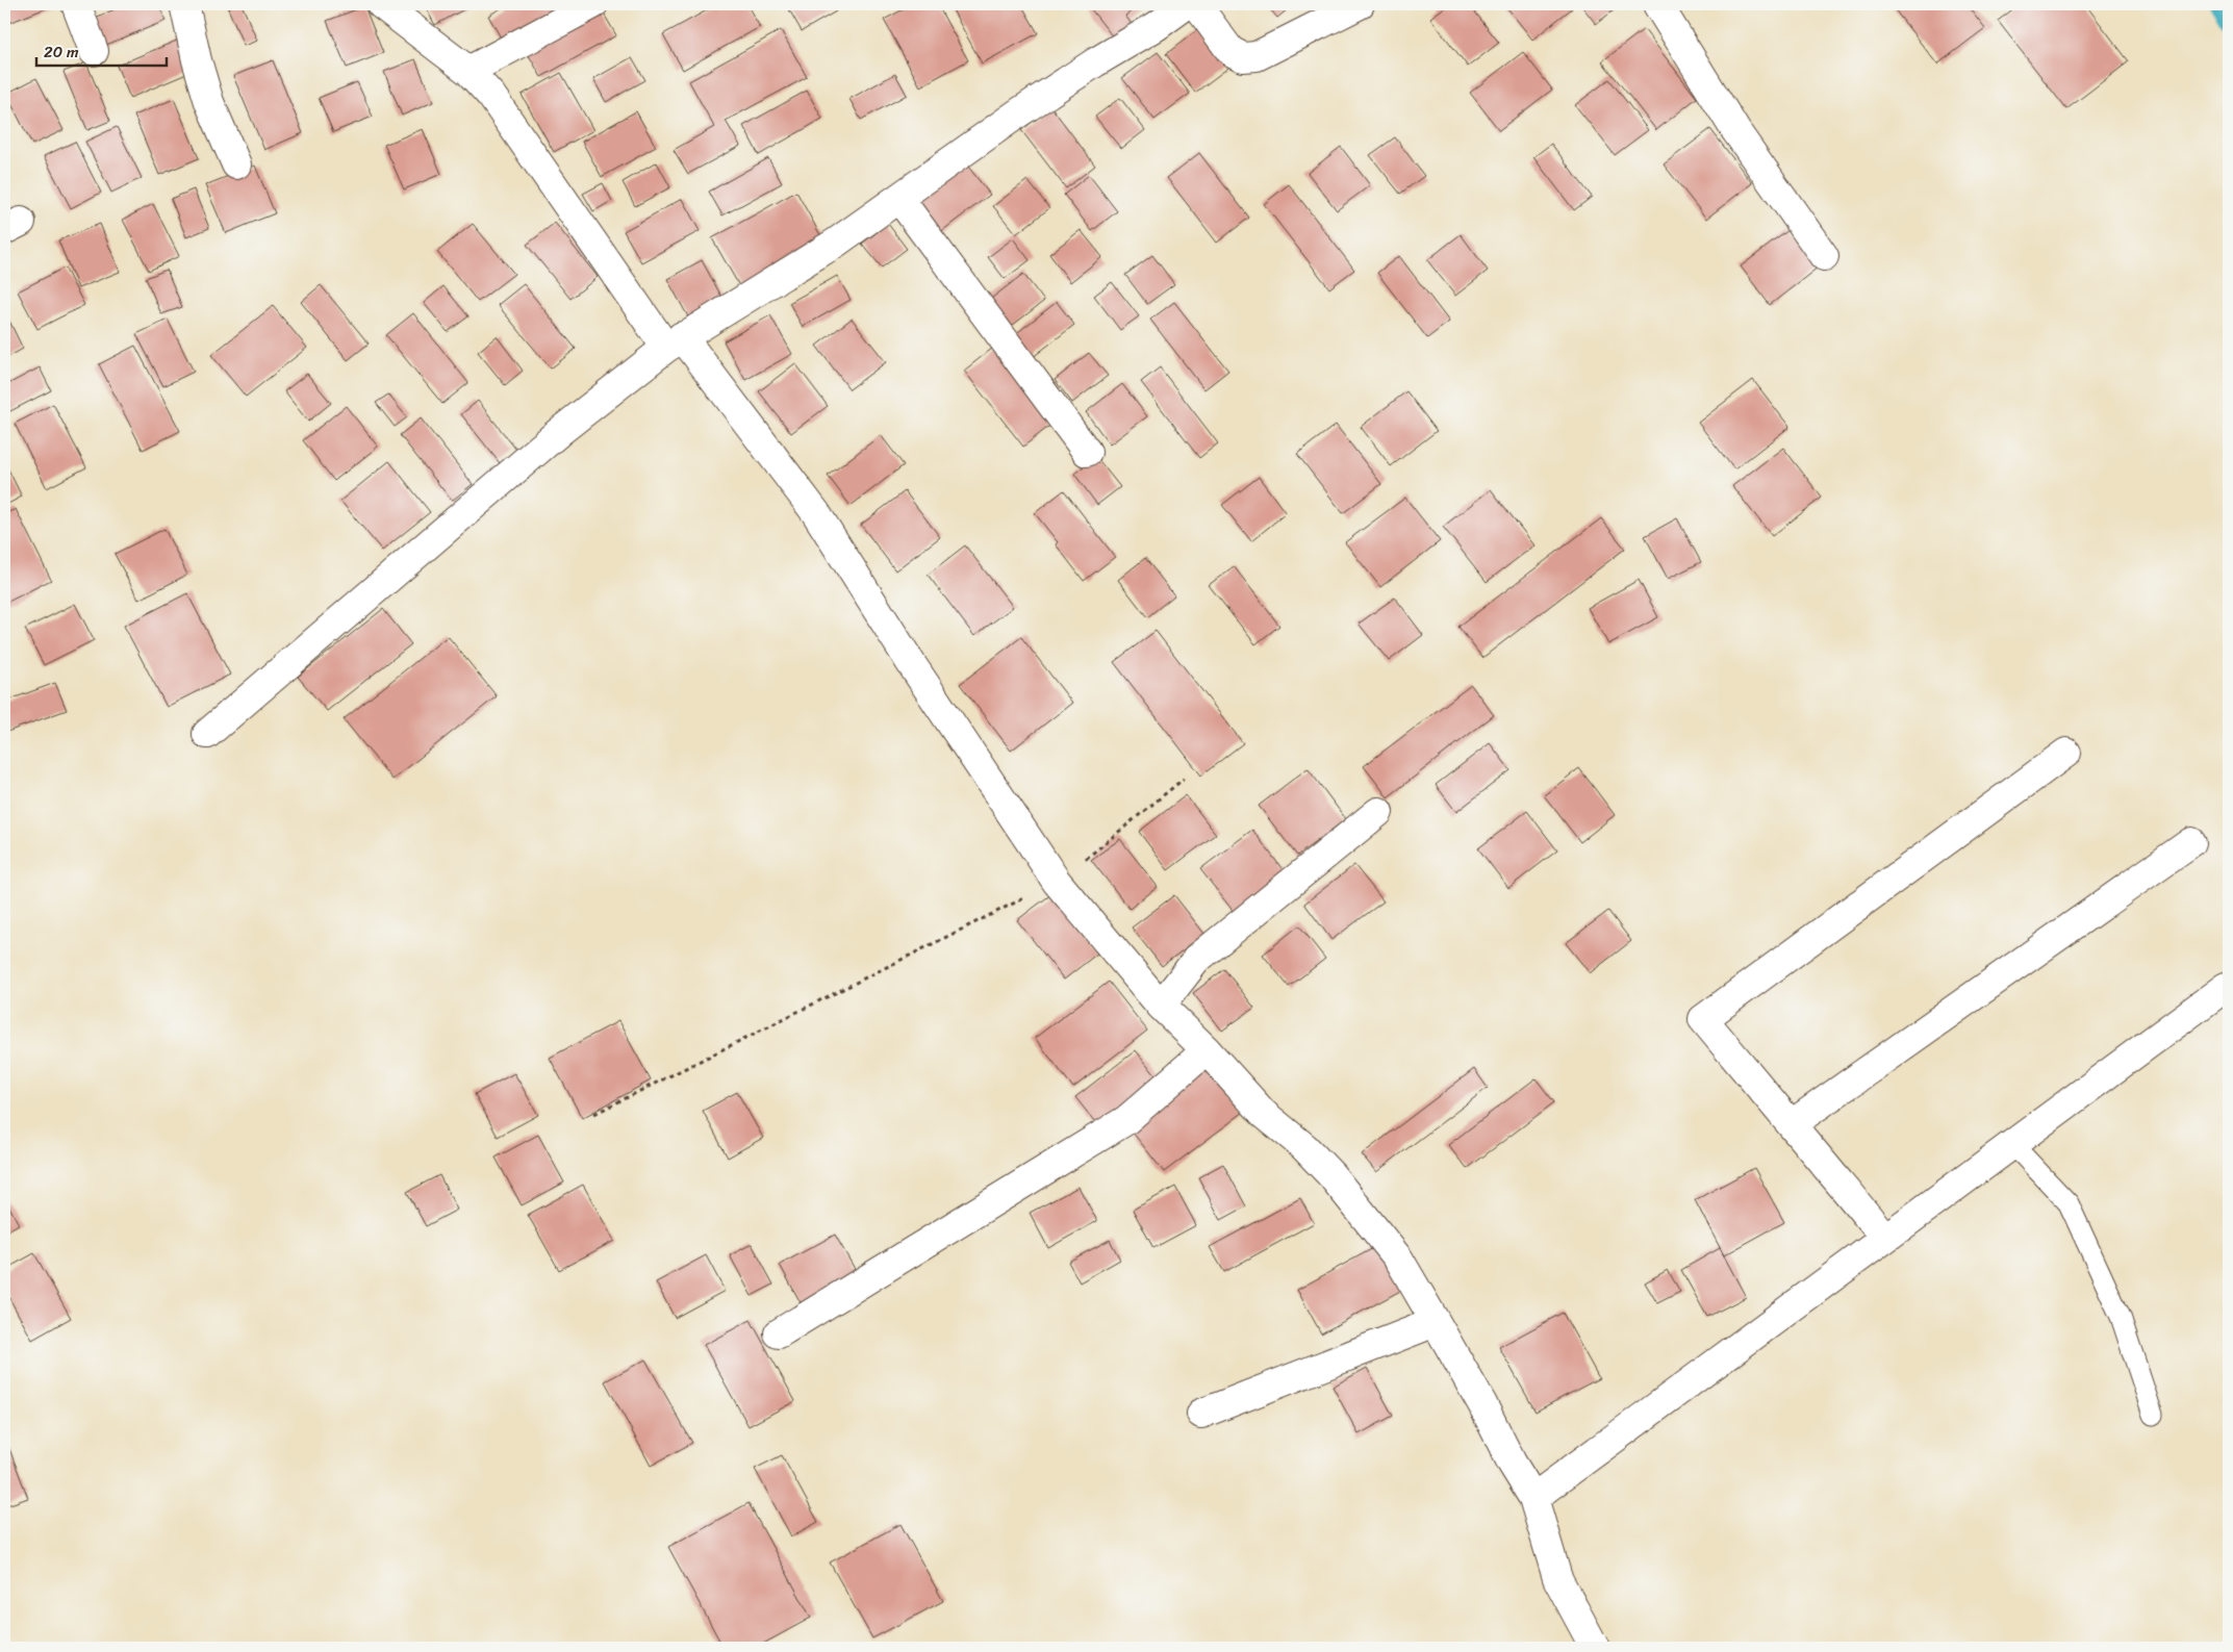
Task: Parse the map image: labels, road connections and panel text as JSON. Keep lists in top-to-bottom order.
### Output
{
  "scale_bar": "20 m"
}
